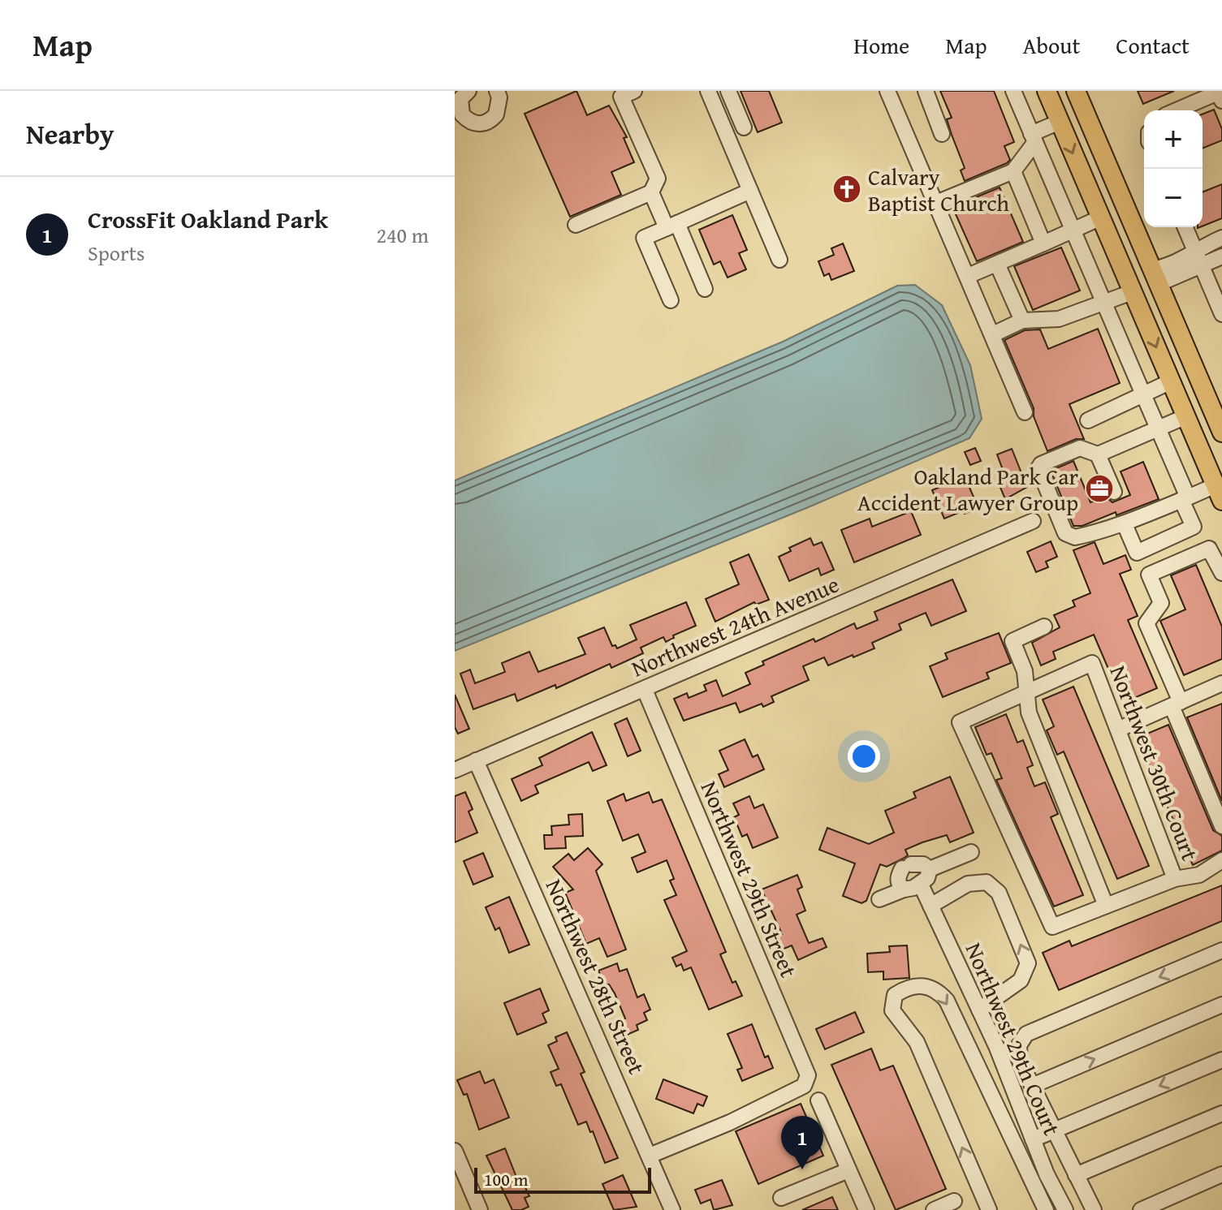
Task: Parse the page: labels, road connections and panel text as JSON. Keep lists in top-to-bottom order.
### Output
{
  "streets": {
    "street": [
      "Northwest 24th Avenue",
      "Northwest 30th Court",
      "Northwest 29th Street",
      "Northwest 28th Street",
      "Northwest 29th Court"
    ]
  },
  "crossings": [
    ["Northwest 24th Avenue", "Northwest 29th Street"],
    ["Northwest 24th Avenue", "Northwest 28th Street"],
    ["Northwest 29th Street", "Northwest 28th Street"]
  ],
  "places": {
    "church": ["Calvary Baptist Church"],
    "office": ["Oakland Park Car Accident Lawyer Group"]
  },
  "scale_bar": "100 m",
  "page": {
    "header": "Map",
    "nav": [
      "Home",
      "Map",
      "About",
      "Contact"
    ],
    "heading": "Nearby",
    "map_buttons": ["+", "−"],
    "list": [
      {
        "mark": "1",
        "name": "CrossFit Oakland Park",
        "note": "Sports",
        "value": "240 m"
      }
    ],
    "pins": "1",
    "scale": "100 m"
  }
}
